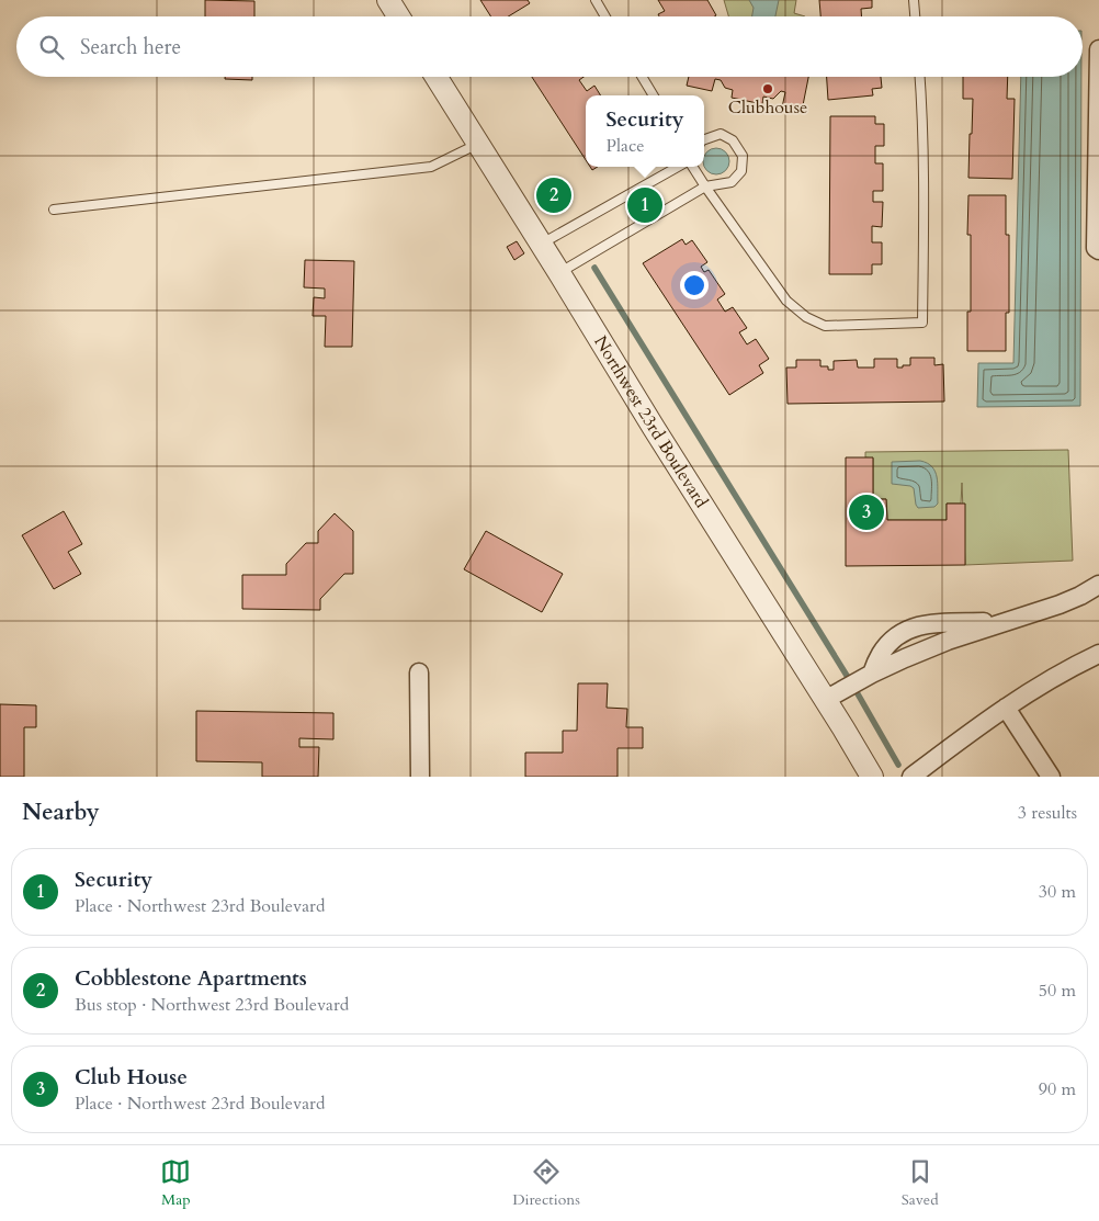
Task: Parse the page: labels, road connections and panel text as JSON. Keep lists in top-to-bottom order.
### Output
{
  "streets": {
    "street": ["Northwest 23rd Boulevard"]
  },
  "places": ["Clubhouse"],
  "page": {
    "search": "Search here",
    "popup": ["Security", "Place"],
    "pins": ["2", "1", "3"],
    "heading": ["Nearby", "3 results"],
    "list": [
      {
        "mark": "1",
        "name": "Security",
        "note": "Place · Northwest 23rd Boulevard",
        "value": "30 m"
      },
      {
        "mark": "2",
        "name": "Cobblestone Apartments",
        "note": "Bus stop · Northwest 23rd Boulevard",
        "value": "50 m"
      },
      {
        "mark": "3",
        "name": "Club House",
        "note": "Place · Northwest 23rd Boulevard",
        "value": "90 m"
      }
    ],
    "nav": ["Map", "Directions", "Saved"]
  }
}
